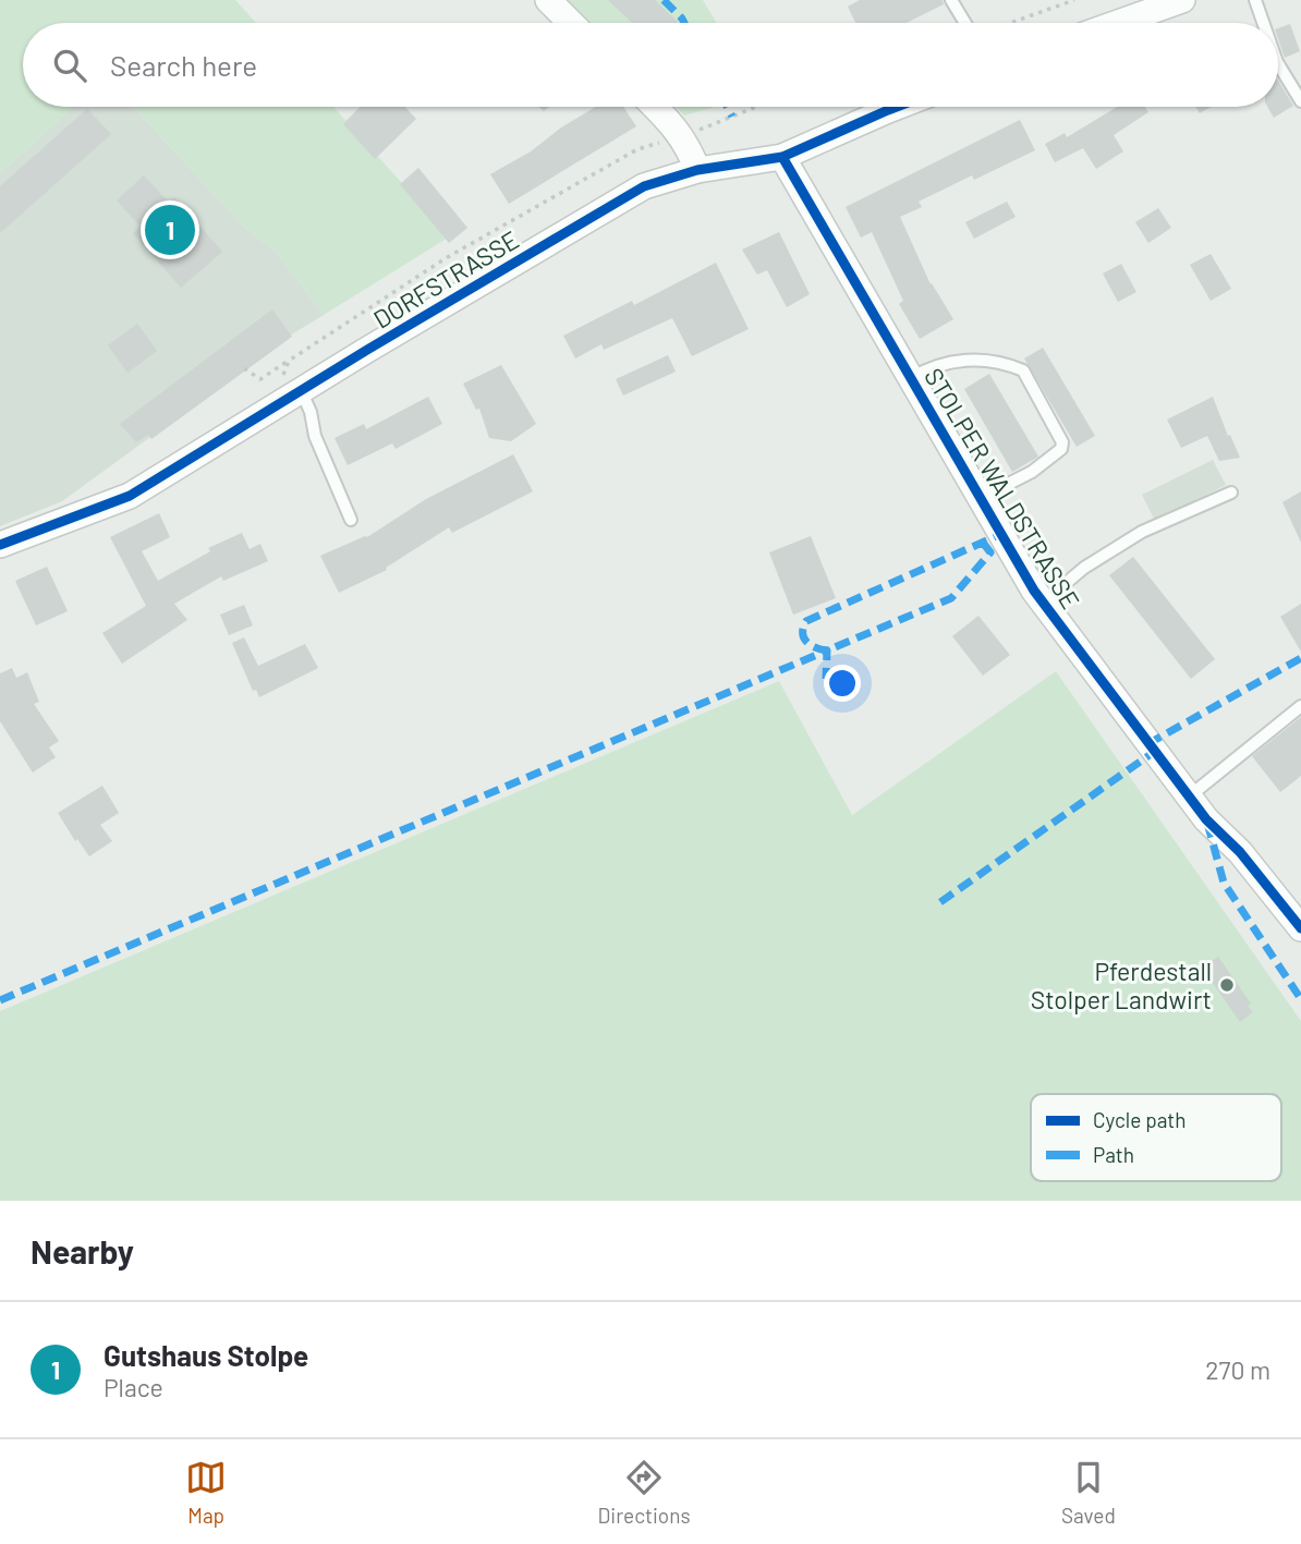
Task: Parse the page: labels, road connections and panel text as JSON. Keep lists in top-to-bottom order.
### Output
{
  "streets": {
    "street": ["DORFSTRASSE", "STOLPER WALDSTRASSE"]
  },
  "crossings": [
    ["DORFSTRASSE", "STOLPER WALDSTRASSE"]
  ],
  "places": ["Pferdestall Stolper Landwirt"],
  "legend": ["Cycle path", "Path"],
  "page": {
    "search": "Search here",
    "pins": "1",
    "heading": "Nearby",
    "list": [
      {
        "mark": "1",
        "name": "Gutshaus Stolpe",
        "note": "Place",
        "value": "270 m"
      }
    ],
    "nav": ["Map", "Directions", "Saved"]
  }
}
